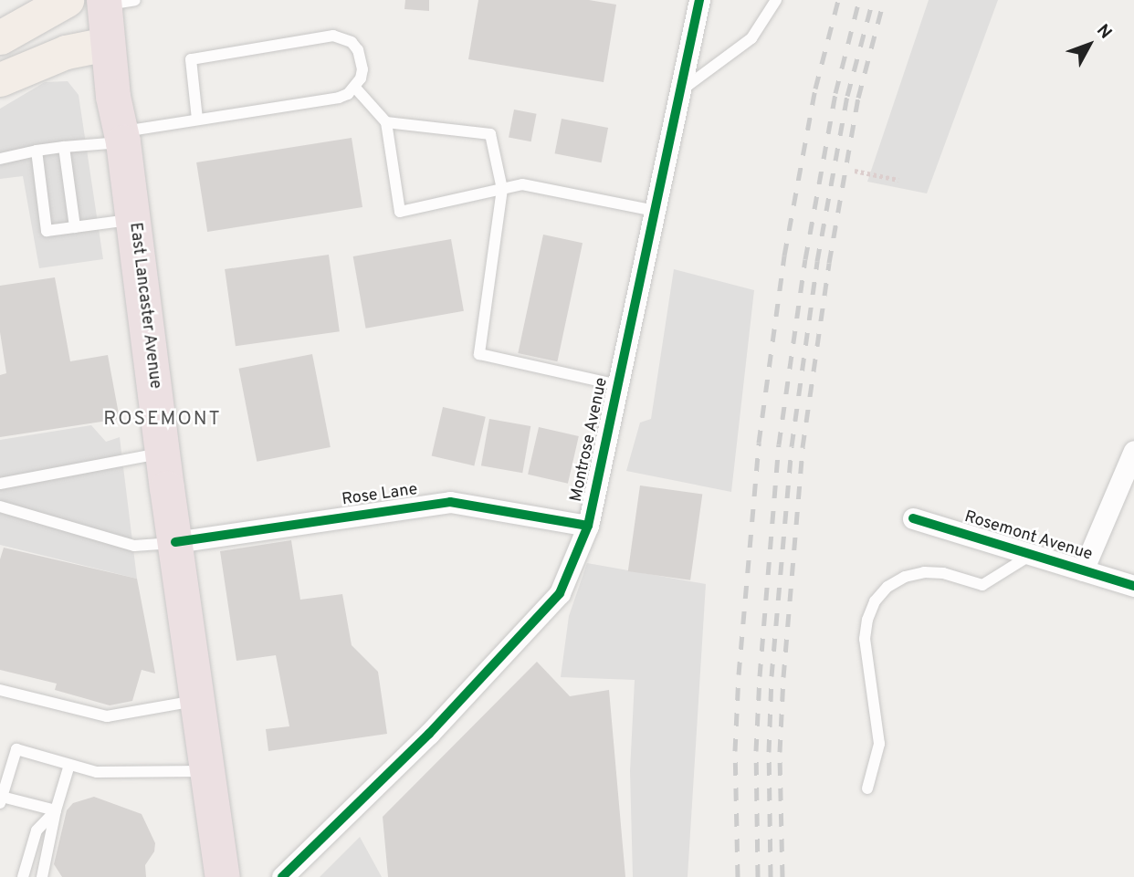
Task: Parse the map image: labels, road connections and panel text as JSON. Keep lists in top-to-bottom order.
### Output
{
  "streets": {
    "highway": ["East Lancaster Avenue"],
    "street": ["Montrose Avenue", "Rose Lane", "Rosemont Avenue"]
  },
  "crossings": [
    ["East Lancaster Avenue", "Rose Lane"],
    ["Montrose Avenue", "Rose Lane"]
  ],
  "districts": ["ROSEMONT"],
  "north": "top right"
}
